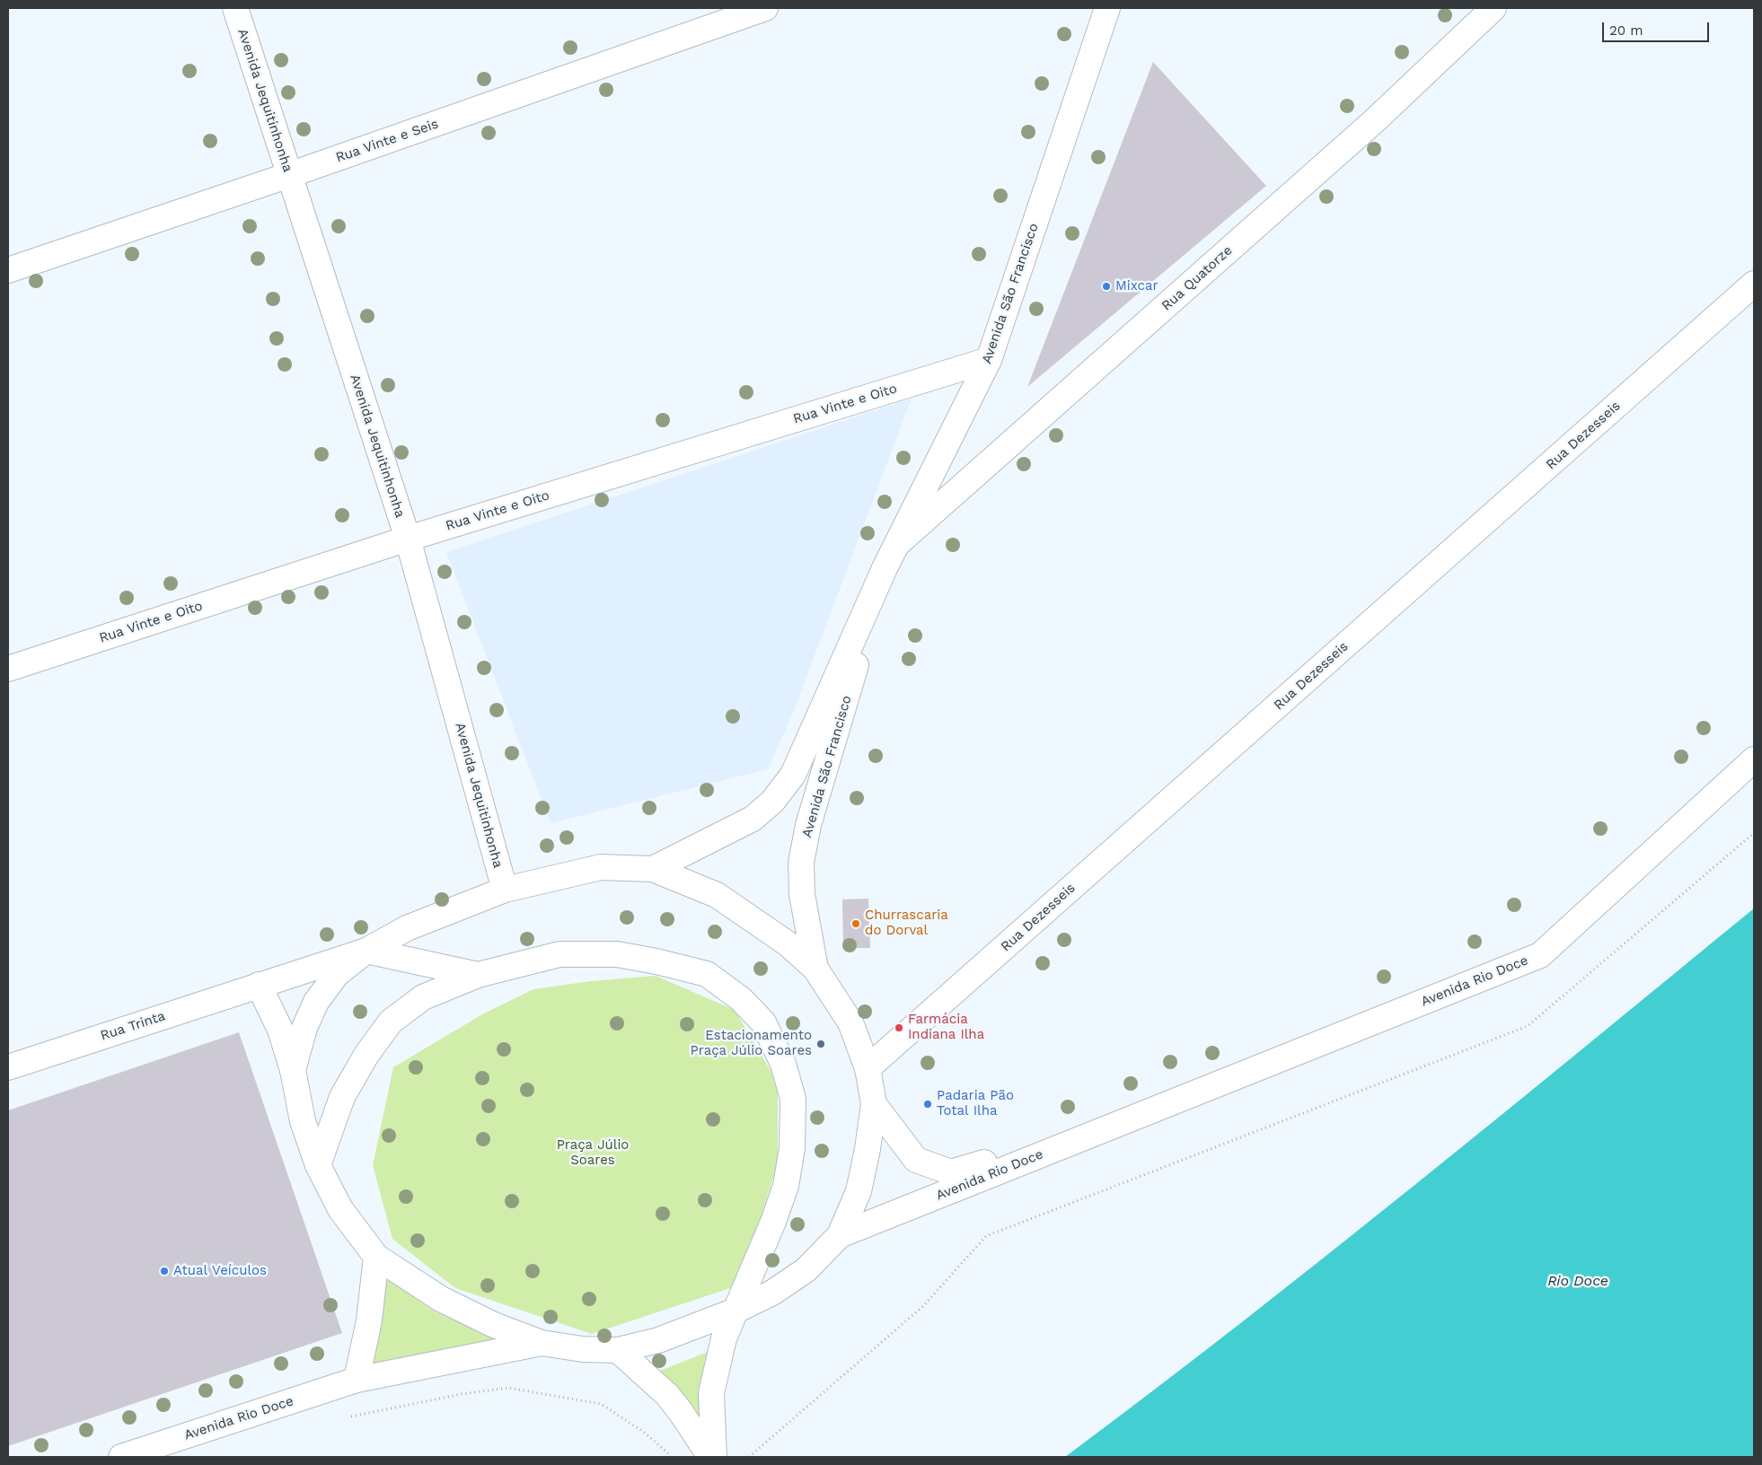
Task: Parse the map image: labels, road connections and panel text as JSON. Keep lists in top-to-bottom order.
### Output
{
  "streets": {
    "street": [
      "Avenida Jequitinhonha",
      "Rua Vinte e Seis",
      "Rua Quatorze",
      "Avenida São Francisco",
      "Rua Vinte e Oito",
      "Rua Dezesseis",
      "Avenida Rio Doce",
      "Rua Trinta"
    ]
  },
  "crossings": [
    ["Avenida Jequitinhonha", "Rua Vinte e Seis"],
    ["Avenida Jequitinhonha", "Rua Vinte e Oito"],
    ["Rua Quatorze", "Avenida São Francisco"],
    ["Avenida São Francisco", "Rua Vinte e Oito"]
  ],
  "water": ["Rio Doce"],
  "parks": ["Praça Júlio Soares"],
  "places": [
    "Mixcar",
    "Churrascaria do Dorval",
    "Farmácia Indiana Ilha",
    "Estacionamento Praça Júlio Soares",
    "Padaria Pão Total Ilha",
    "Atual Veículos"
  ],
  "scale_bar": "20 m"
}
